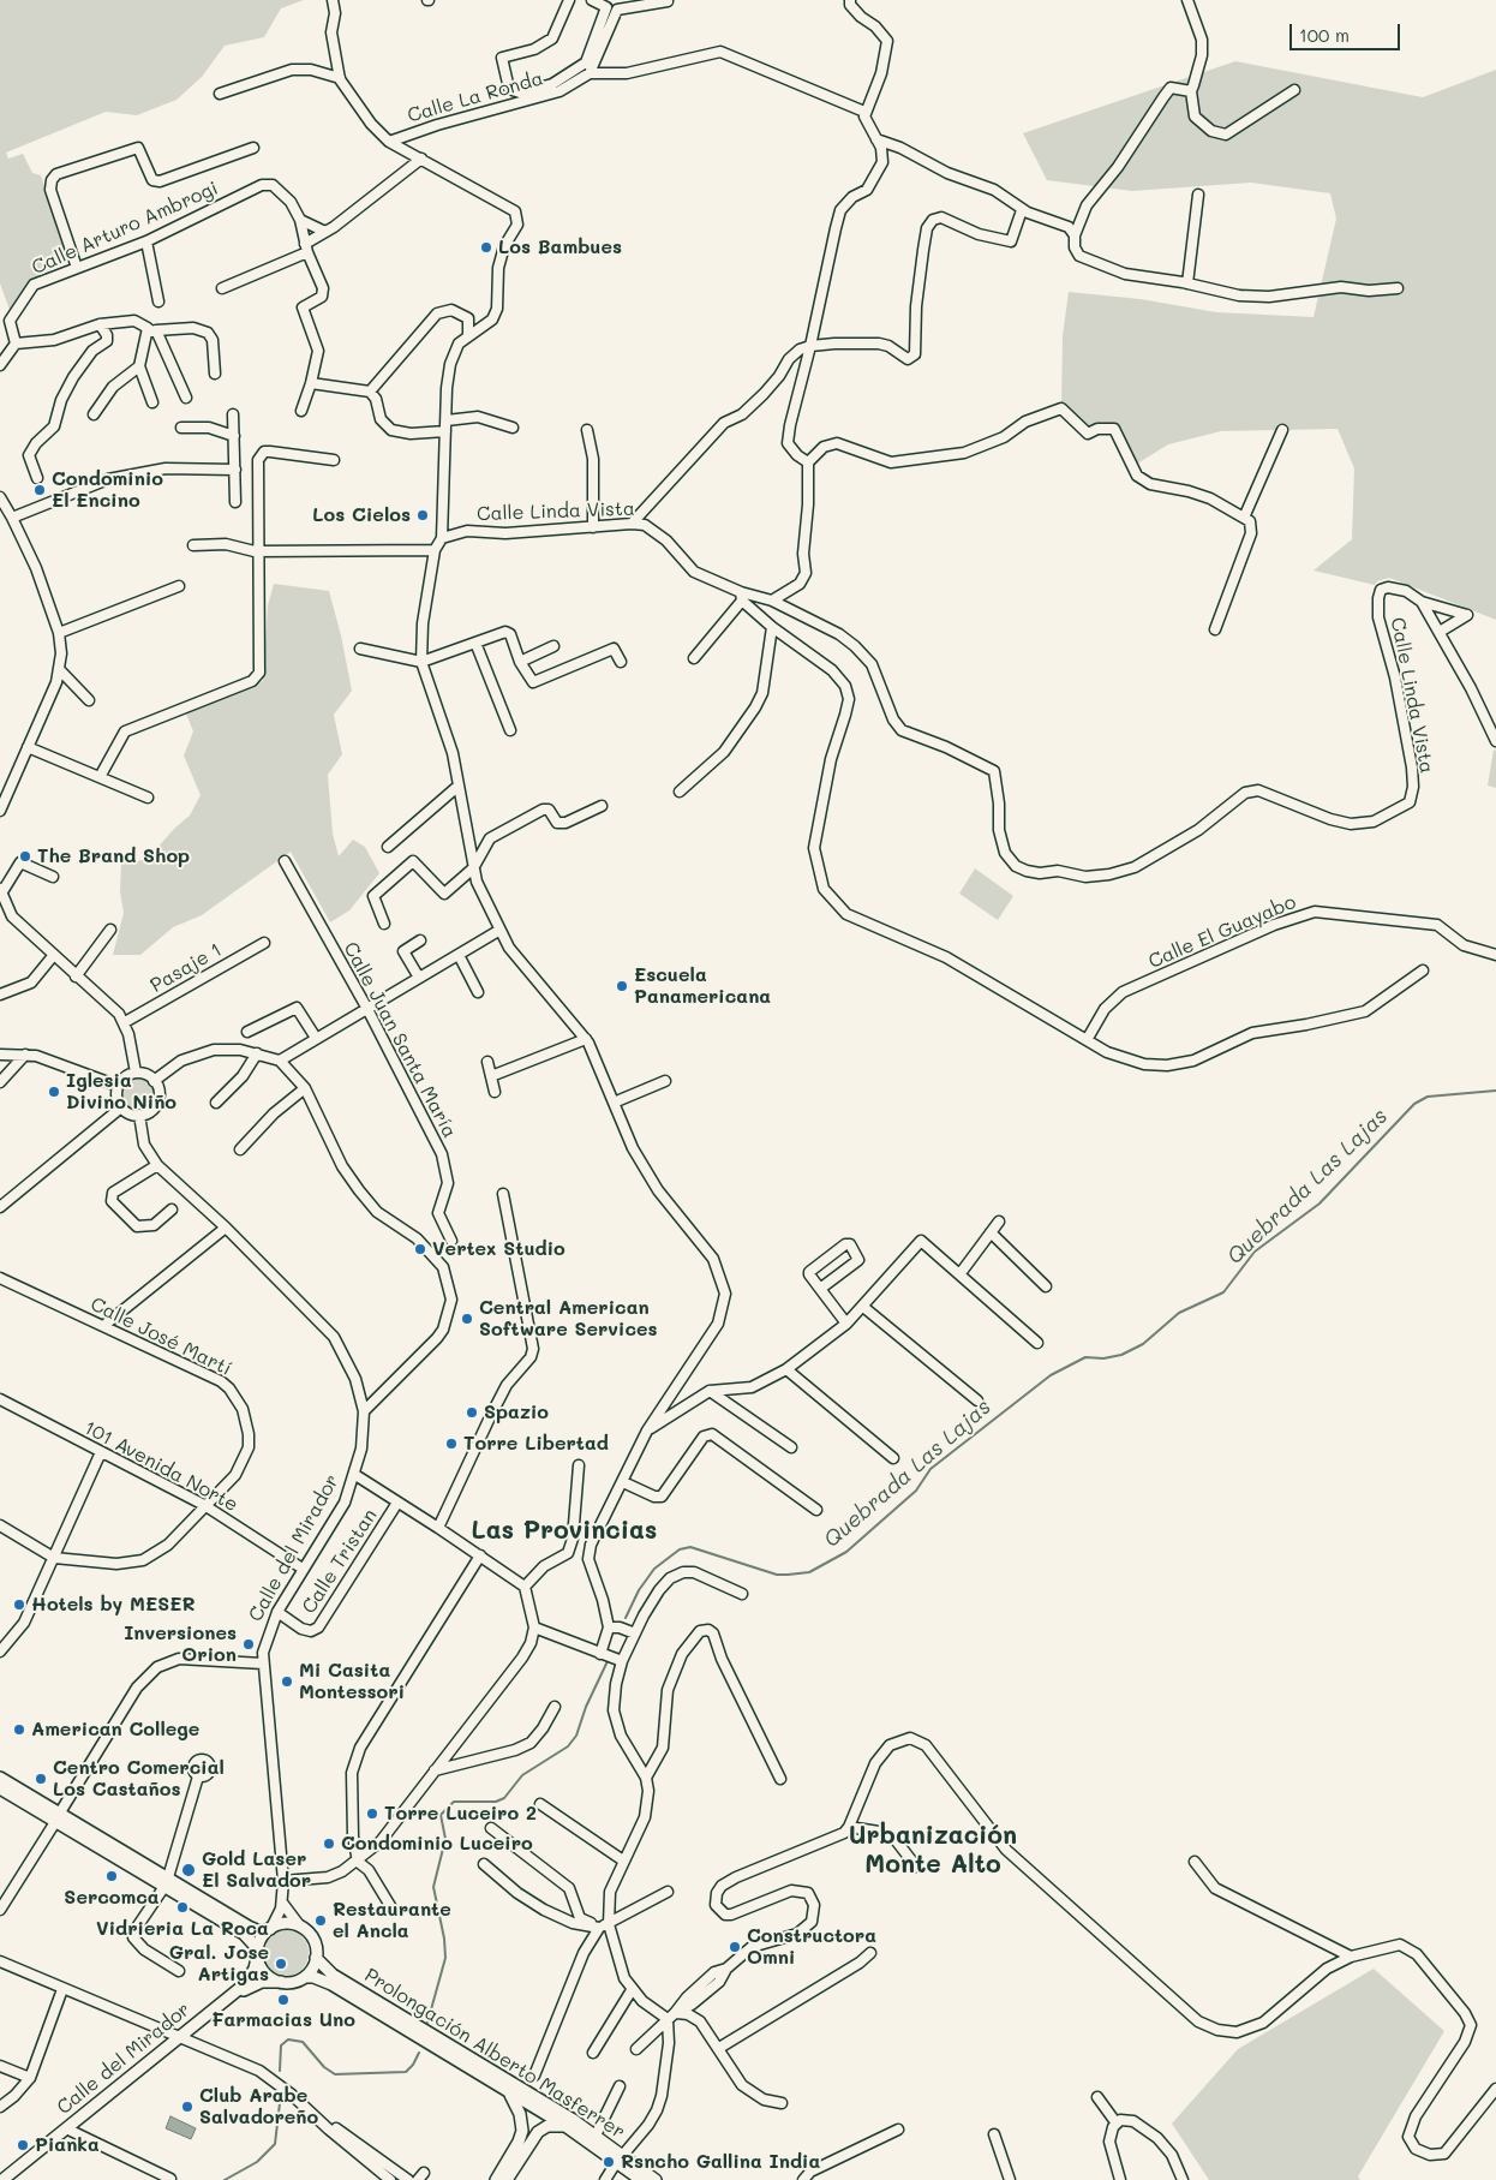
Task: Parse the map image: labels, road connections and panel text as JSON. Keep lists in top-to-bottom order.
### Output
{
  "streets": {
    "main road": ["Calle del Mirador", "Prolongación Alberto Masferrer"],
    "street": [
      "Calle La Ronda",
      "Calle Arturo Ambrogi",
      "Calle Linda Vista",
      "Calle El Guayabo",
      "Pasaje 1",
      "Calle Juan Santa María",
      "Calle José Martí",
      "101 Avenida Norte",
      "Calle Tristan"
    ]
  },
  "crossings": [
    ["Calle José Martí", "101 Avenida Norte"],
    ["101 Avenida Norte", "Calle del Mirador"],
    ["Calle del Mirador", "Calle Tristan"],
    ["Calle del Mirador", "Prolongación Alberto Masferrer"]
  ],
  "districts": ["Las Provincias", "Urbanización Monte Alto"],
  "water": ["Quebrada Las Lajas"],
  "places": [
    "Los Bambues",
    "Condominio El Encino",
    "Los Cielos",
    "The Brand Shop",
    "Escuela Panamericana",
    "Iglesia Divino Niño",
    "Vertex Studio",
    "Central American Software Services",
    "Spazio",
    "Torre Libertad",
    "Hotels by MESER",
    "Inversiones Orion",
    "Mi Casita Montessori",
    "American College",
    "Centro Comercial Los Castaños",
    "Torre Luceiro 2",
    "Condominio Luceiro",
    "Gold Laser El Salvador",
    "Sercomca",
    "Vidrieria La Roca",
    "Restaurante el Ancla",
    "Constructora Omni",
    "Gral. Jose Artigas",
    "Farmacias Uno",
    "Club Arabe Salvadoreño",
    "Pianka",
    "Rsncho Gallina India"
  ],
  "scale_bar": "100 m"
}
